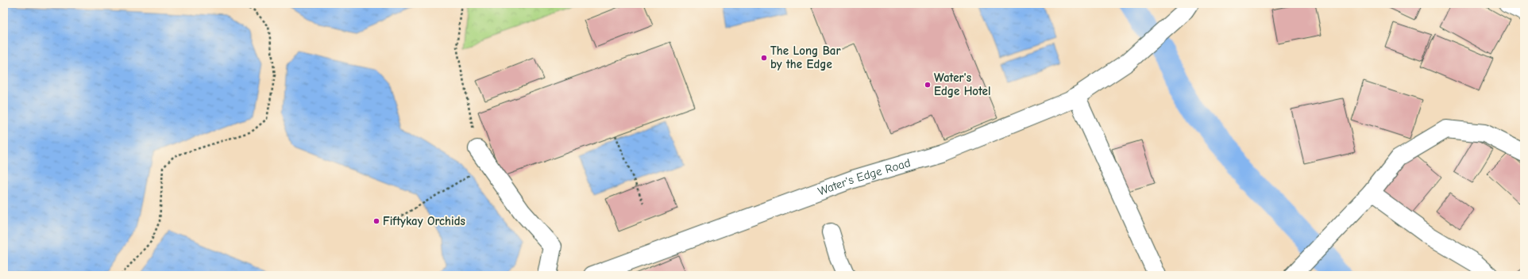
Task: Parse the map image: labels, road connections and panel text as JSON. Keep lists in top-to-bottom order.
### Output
{
  "streets": {
    "street": ["Water's Edge Road"]
  },
  "places": ["The Long Bar by the Edge", "Water's Edge Hotel", "Fiftykay Orchids"]
}
